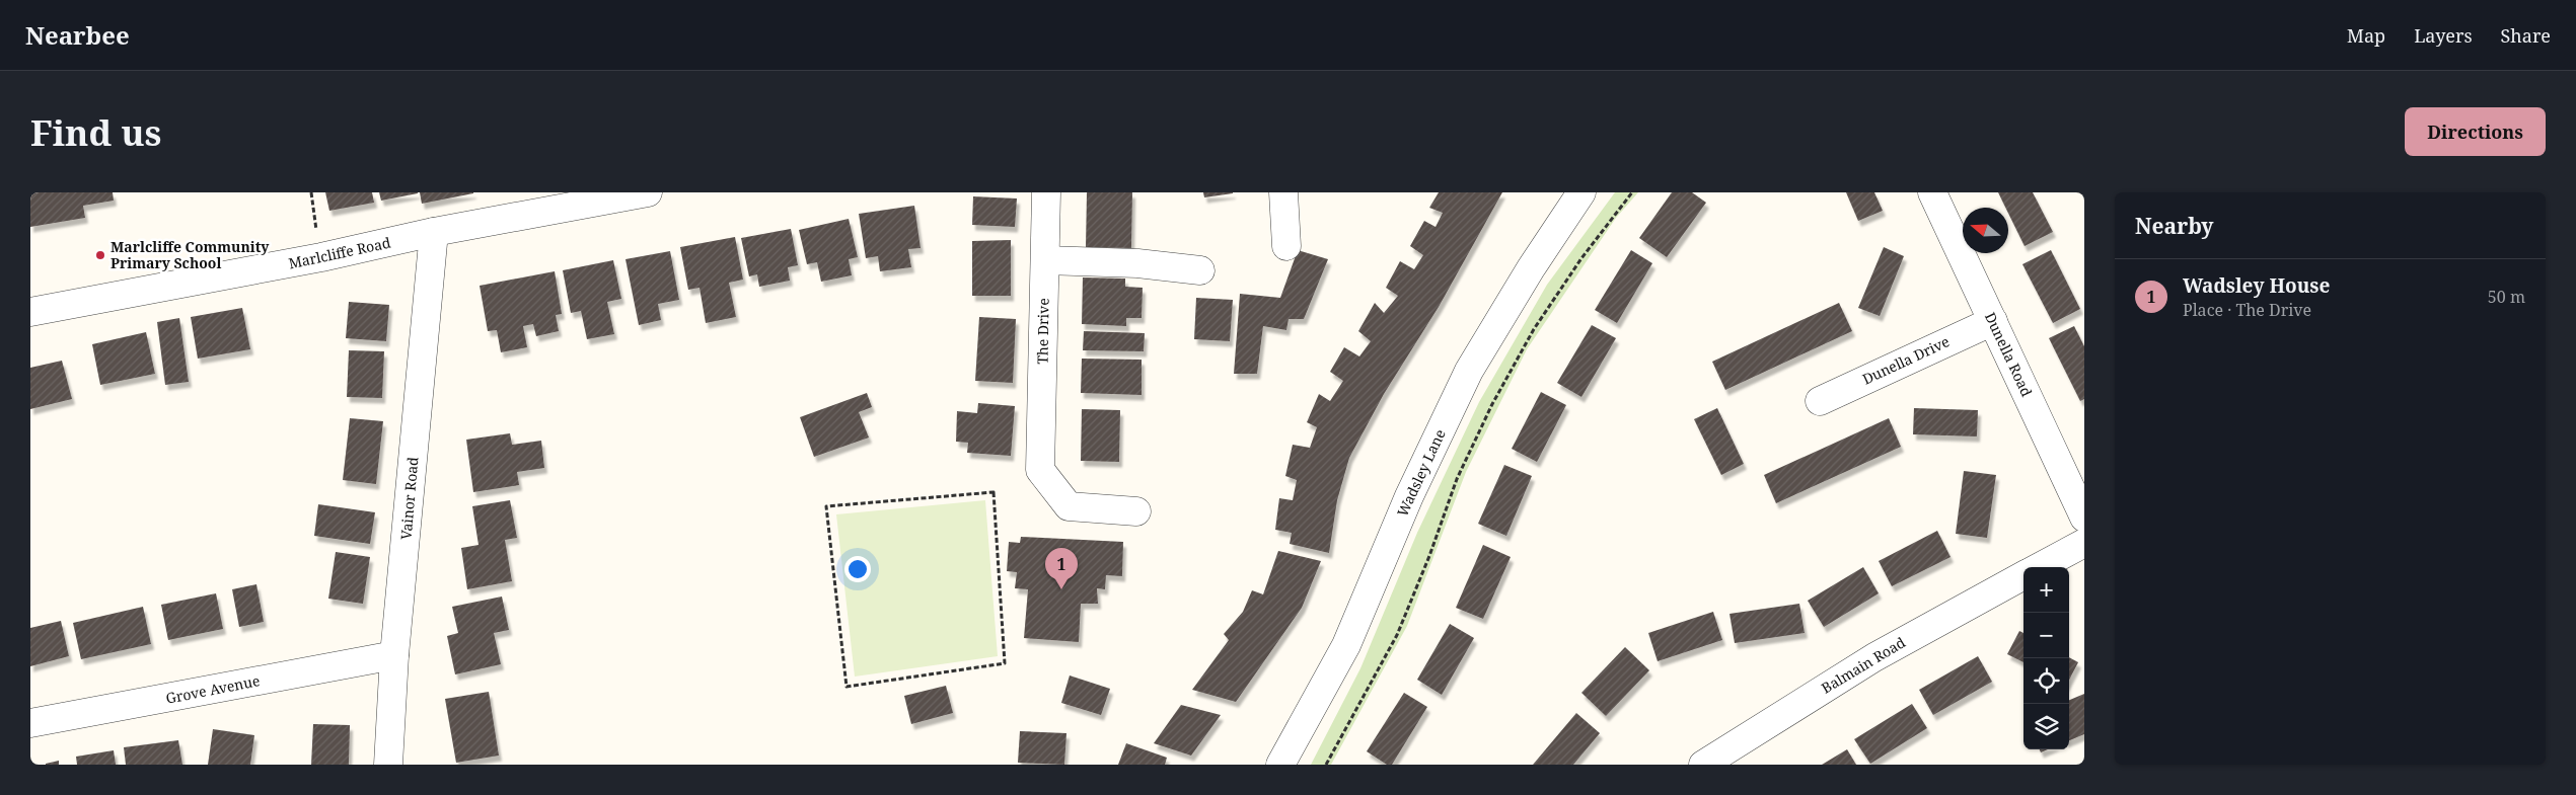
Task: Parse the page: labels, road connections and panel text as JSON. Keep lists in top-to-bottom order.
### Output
{
  "streets": {
    "street": [
      "Marlcliffe Road",
      "The Drive",
      "Dunella Road",
      "Dunella Drive",
      "Wadsley Lane",
      "Vainor Road",
      "Balmain Road",
      "Grove Avenue"
    ]
  },
  "crossings": [
    ["Marlcliffe Road", "Vainor Road"],
    ["Dunella Road", "Dunella Drive"],
    ["Vainor Road", "Grove Avenue"]
  ],
  "places": ["Marlcliffe Community Primary School"],
  "north": "left",
  "page": {
    "header": "Nearbee",
    "nav": ["Map", "Layers", "Share"],
    "buttons": "Directions",
    "title": "Find us",
    "heading": "Nearby",
    "list": [
      {
        "mark": "1",
        "name": "Wadsley House",
        "note": "Place · The Drive",
        "value": "50 m"
      }
    ],
    "pins": "1",
    "map_buttons": ["+", "−"]
  }
}
